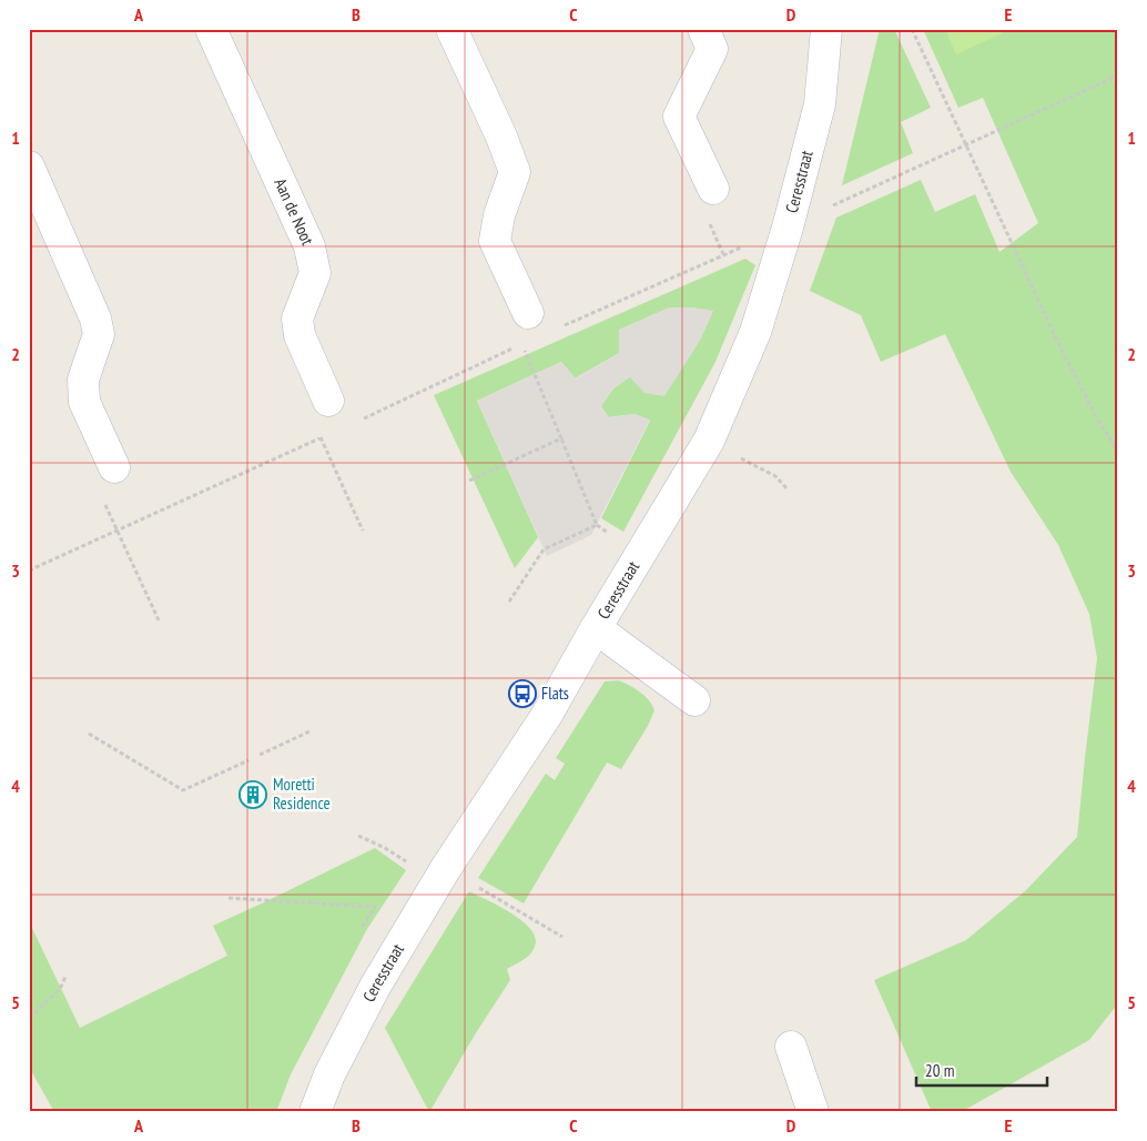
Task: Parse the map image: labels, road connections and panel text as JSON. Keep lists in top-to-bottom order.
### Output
{
  "streets": {
    "street": ["Ceresstraat", "Aan de Noot"]
  },
  "places": {
    "bus stop": ["Flats"],
    "building": ["Moretti Residence"]
  },
  "scale_bar": "20 m",
  "grid": {
    "columns": [
      "A",
      "B",
      "C",
      "D",
      "E"
    ],
    "rows": [
      "1",
      "2",
      "3",
      "4",
      "5"
    ]
  }
}
